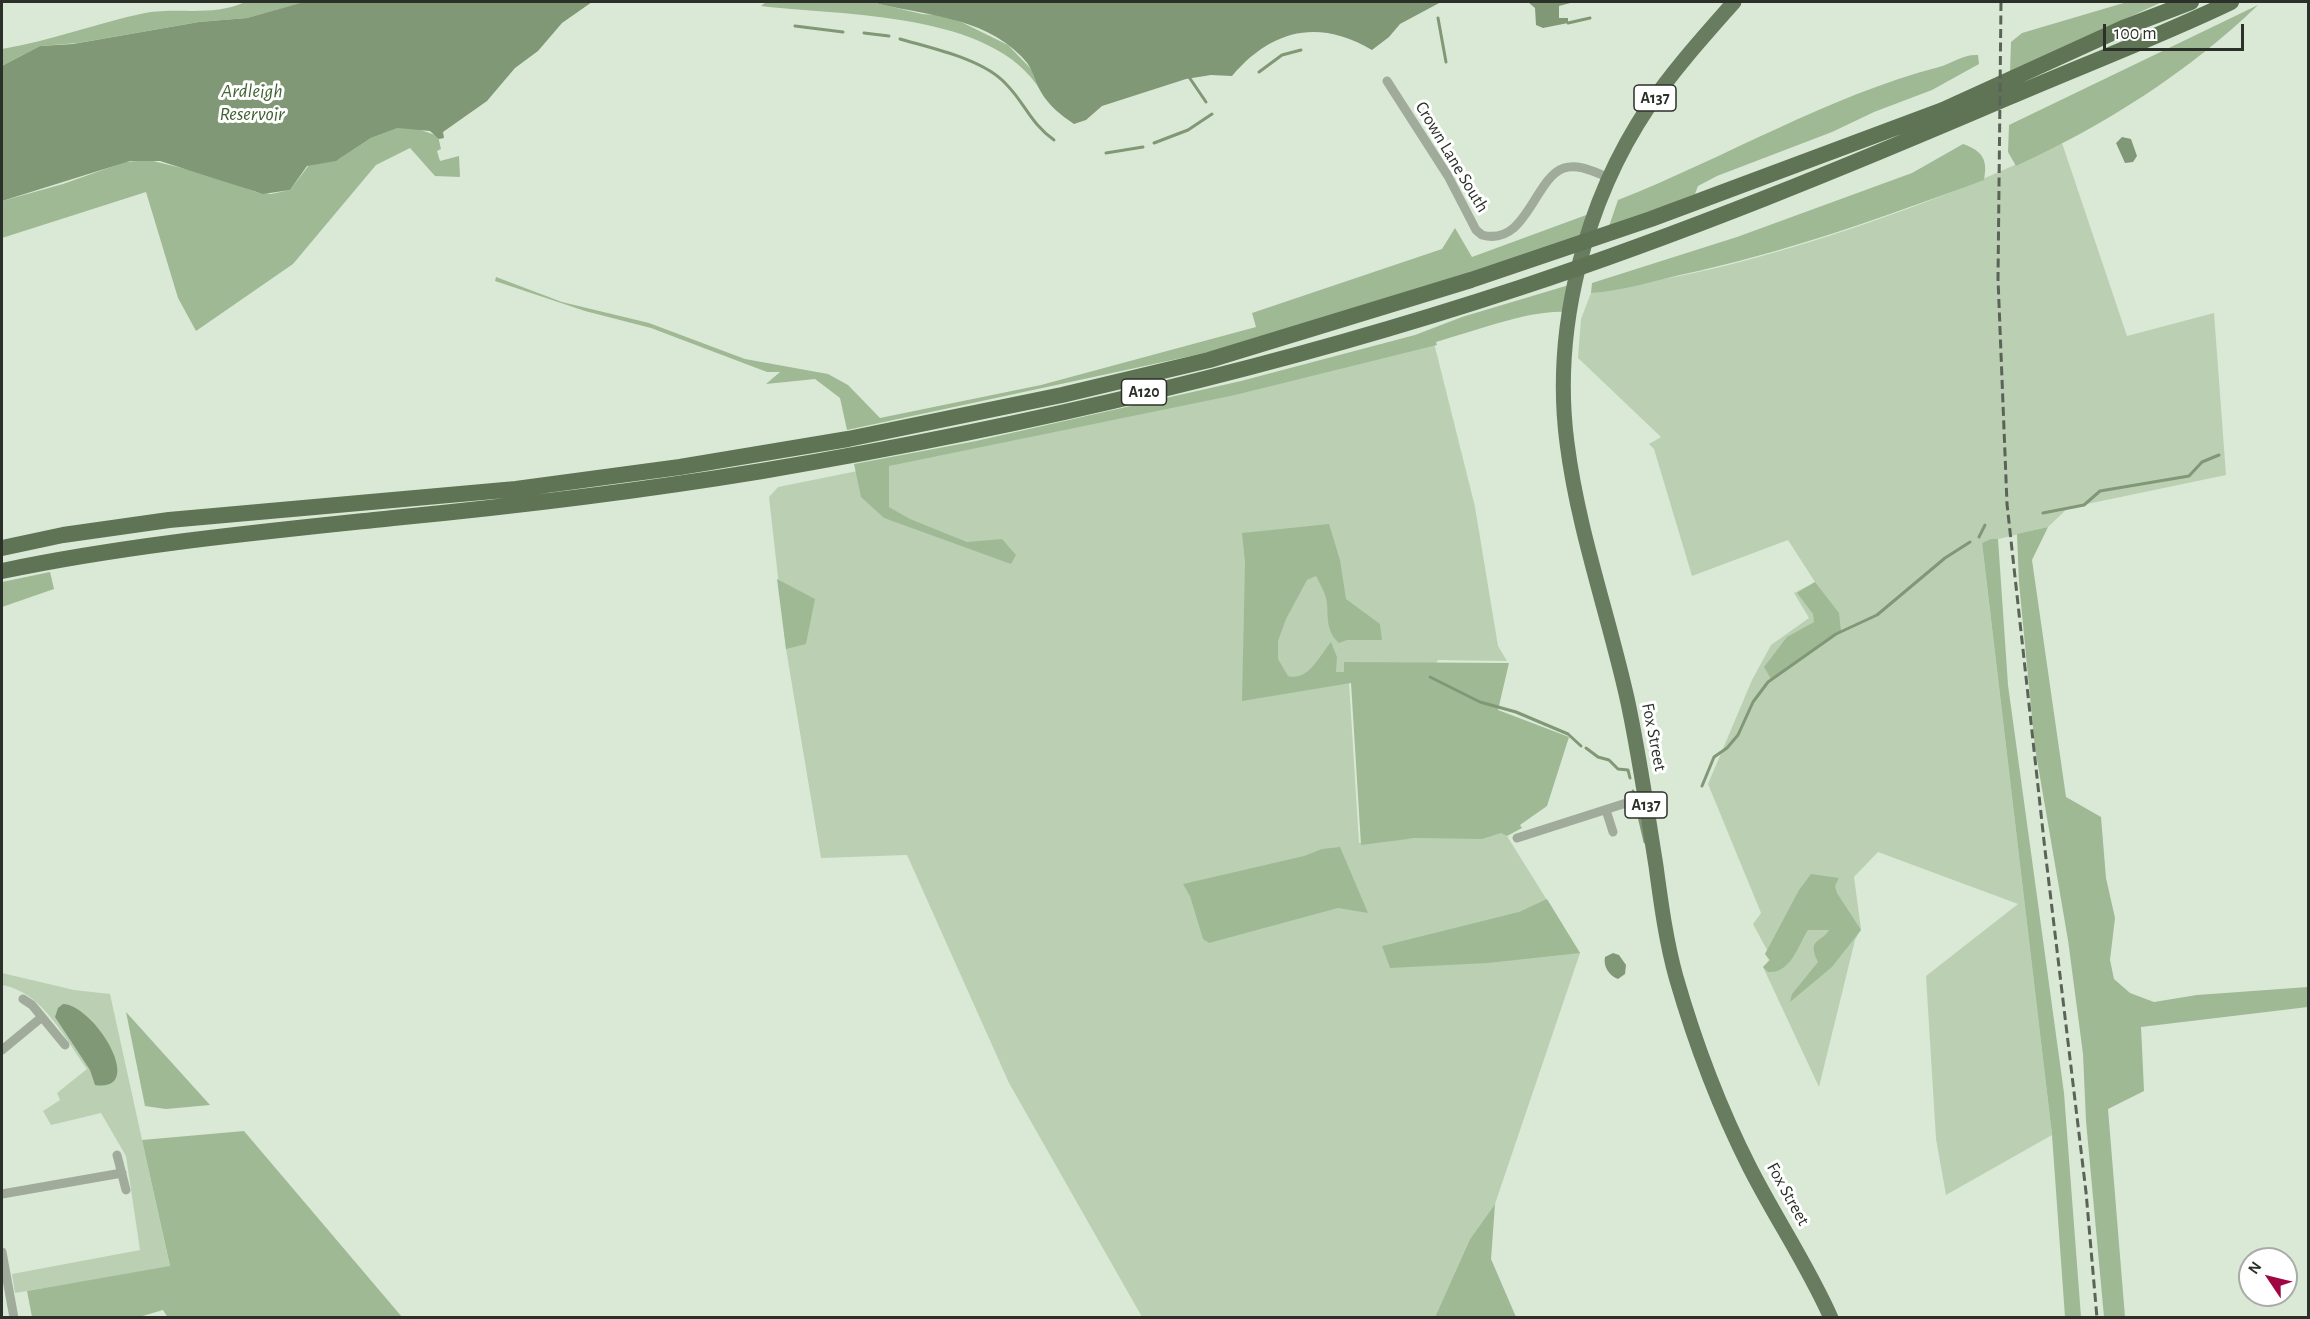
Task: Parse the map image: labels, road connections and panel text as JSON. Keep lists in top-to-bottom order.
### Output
{
  "streets": {
    "highway": ["A120"],
    "main road": ["A137", "Fox Street"],
    "street": ["Crown Lane South"]
  },
  "crossings": [
    ["A137", "Crown Lane South"],
    ["A137", "Fox Street"],
    ["Crown Lane South", "Fox Street"]
  ],
  "water": ["Ardleigh Reservoir"],
  "scale_bar": "100 m",
  "north": "top left"
}
